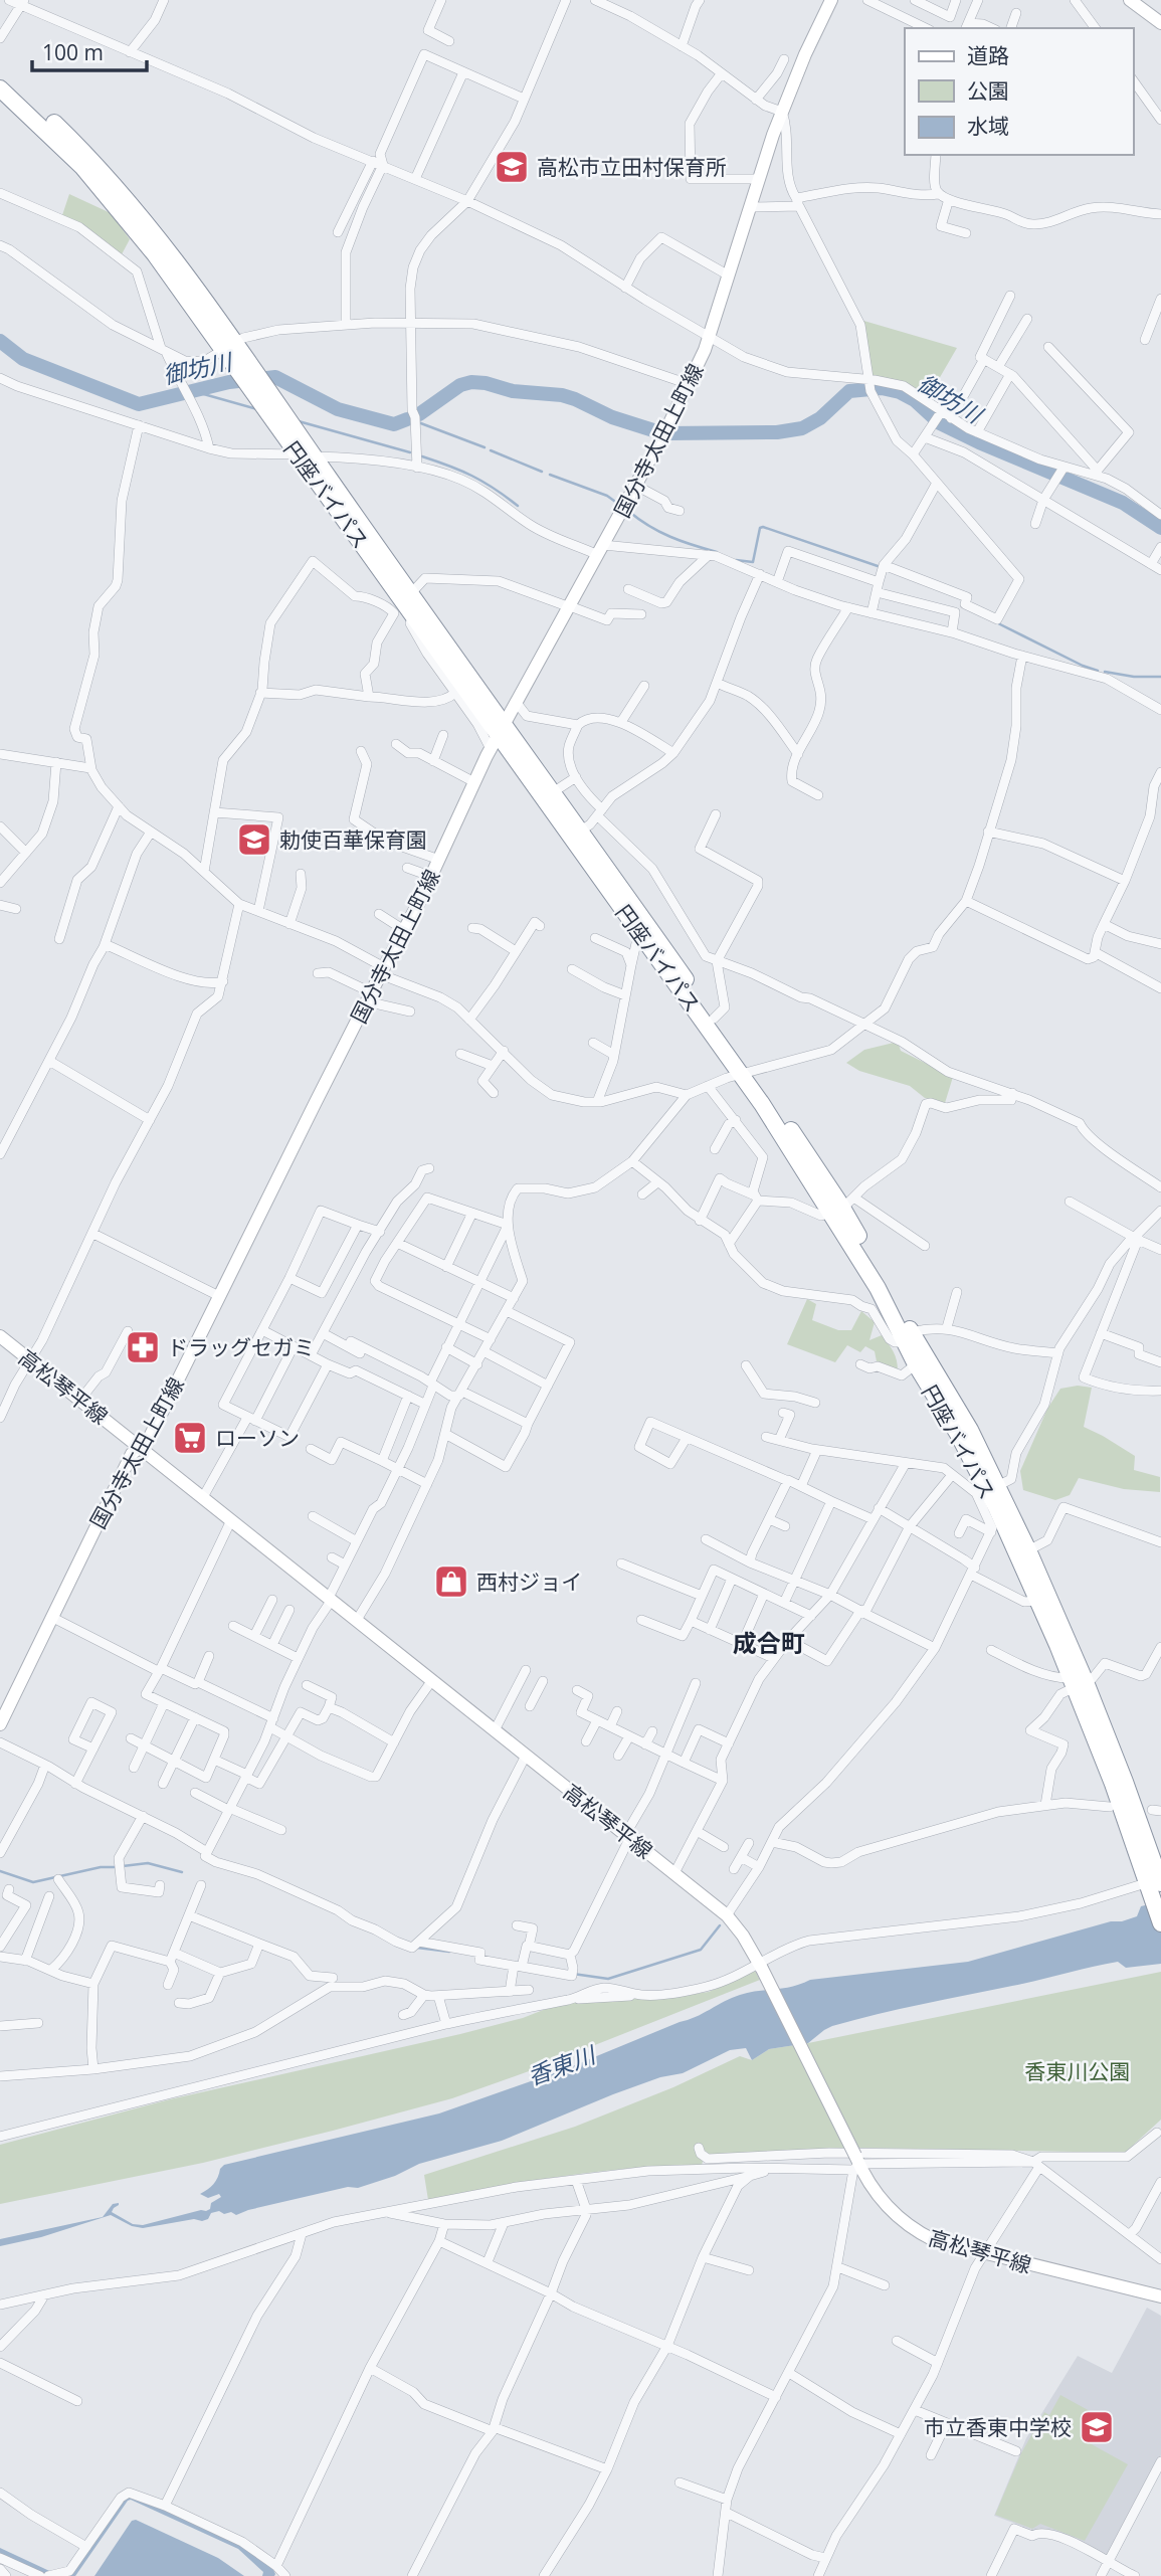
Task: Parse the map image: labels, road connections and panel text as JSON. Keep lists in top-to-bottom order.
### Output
{
  "streets": {
    "highway": ["円座バイパス"],
    "main road": ["国分寺太田上町線", "高松琴平線"]
  },
  "crossings": [
    ["国分寺太田上町線", "円座バイパス"],
    ["国分寺太田上町線", "高松琴平線"]
  ],
  "districts": ["成合町"],
  "water": ["御坊川", "香東川"],
  "parks": ["香東川公園"],
  "places": {
    "school or university": ["高松市立田村保育所", "勅使百華保育園", "市立香東中学校"],
    "pharmacy": ["ドラッグセガミ"],
    "supermarket": ["ローソン"],
    "shop": ["西村ジョイ"]
  },
  "legend": ["道路", "公園", "水域"],
  "scale_bar": "100 m"
}
